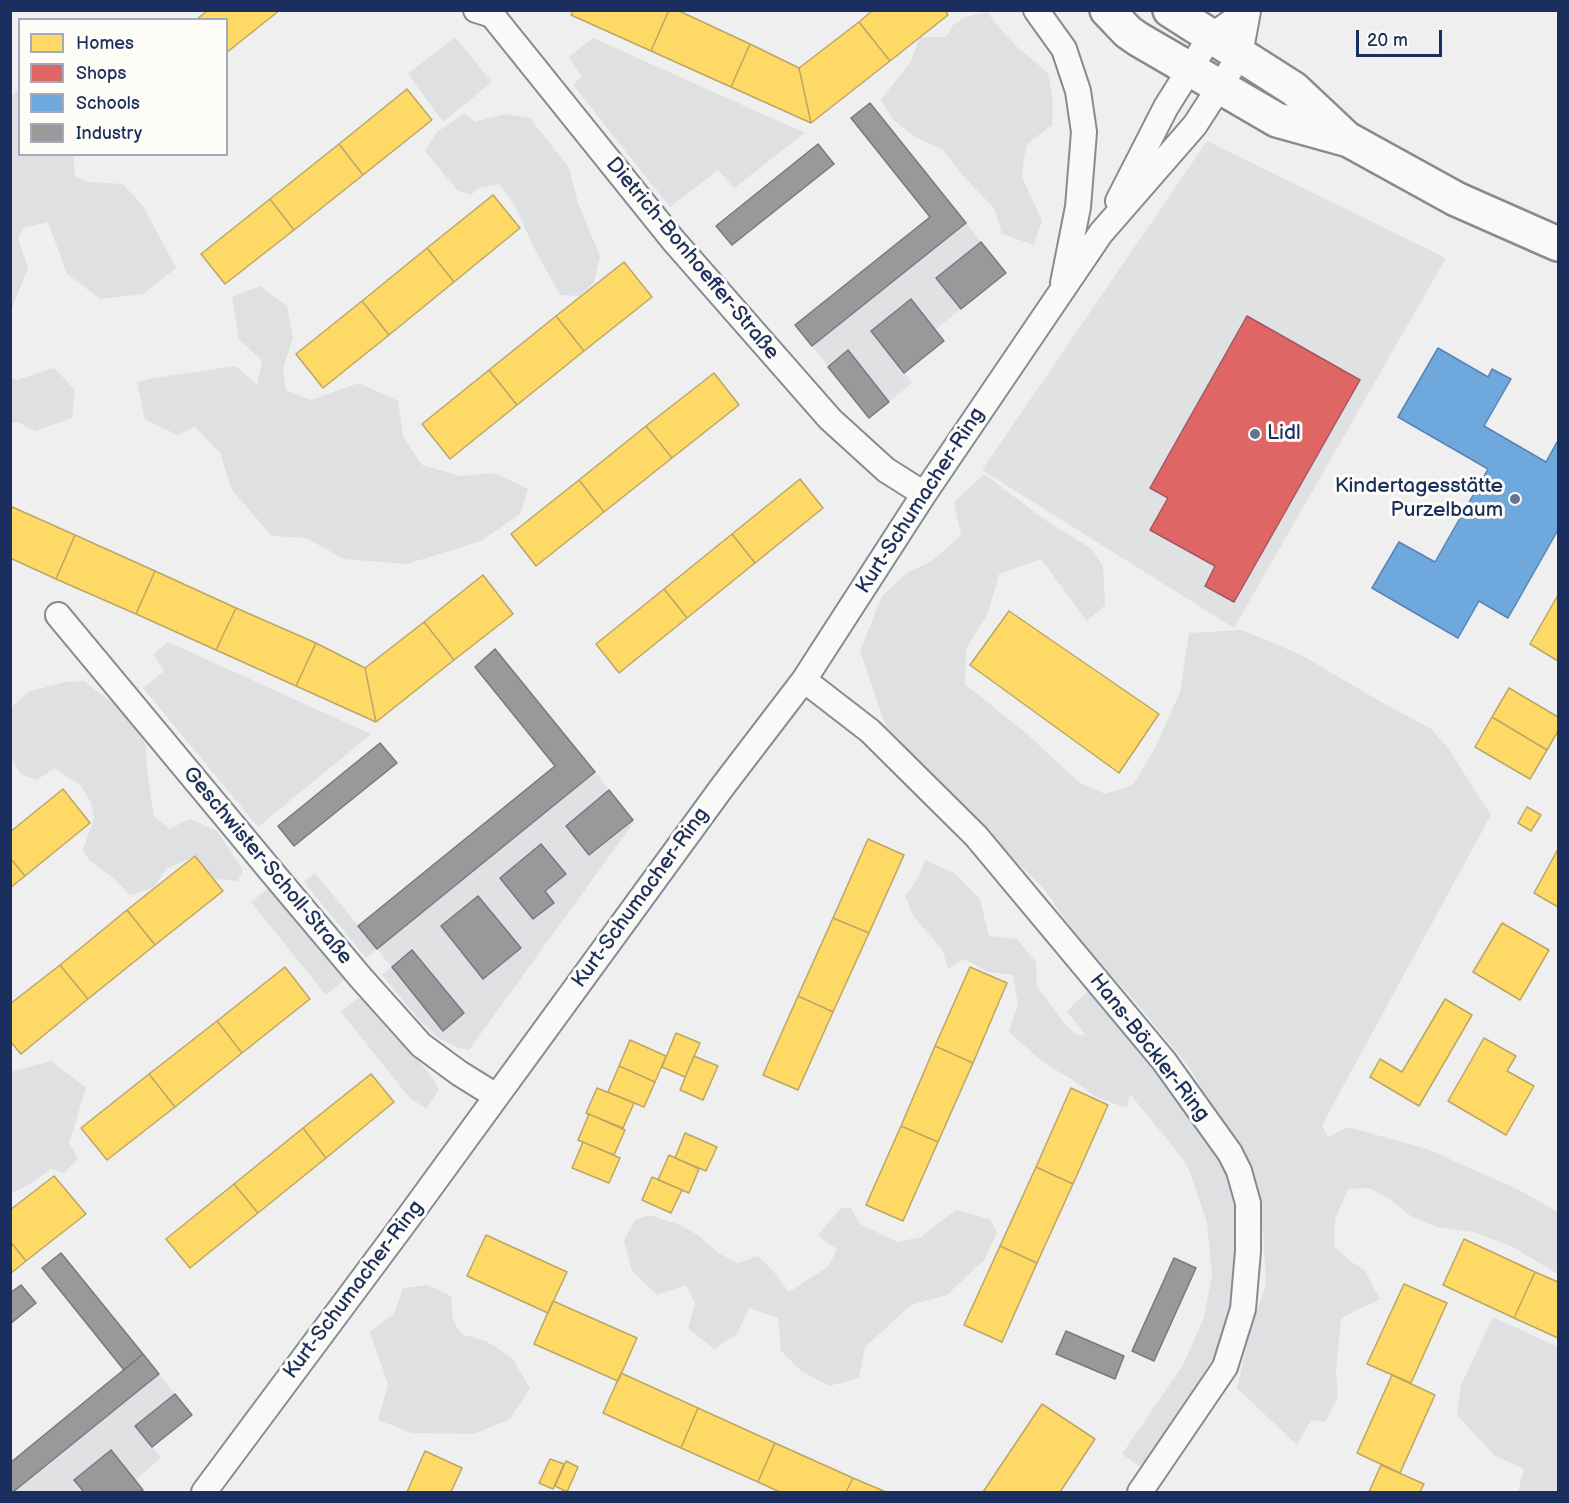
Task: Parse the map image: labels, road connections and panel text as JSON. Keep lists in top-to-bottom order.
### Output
{
  "streets": {
    "street": [
      "Dietrich-Bonhoeffer-Straße",
      "Kurt-Schumacher-Ring",
      "Geschwister-Scholl-Straße",
      "Hans-Böckler-Ring"
    ]
  },
  "crossings": [
    ["Dietrich-Bonhoeffer-Straße", "Kurt-Schumacher-Ring"],
    ["Kurt-Schumacher-Ring", "Geschwister-Scholl-Straße"],
    ["Kurt-Schumacher-Ring", "Hans-Böckler-Ring"]
  ],
  "places": ["Lidl", "Kindertagesstätte Purzelbaum"],
  "legend": [
    "Homes",
    "Shops",
    "Schools",
    "Industry"
  ],
  "scale_bar": "20 m"
}
